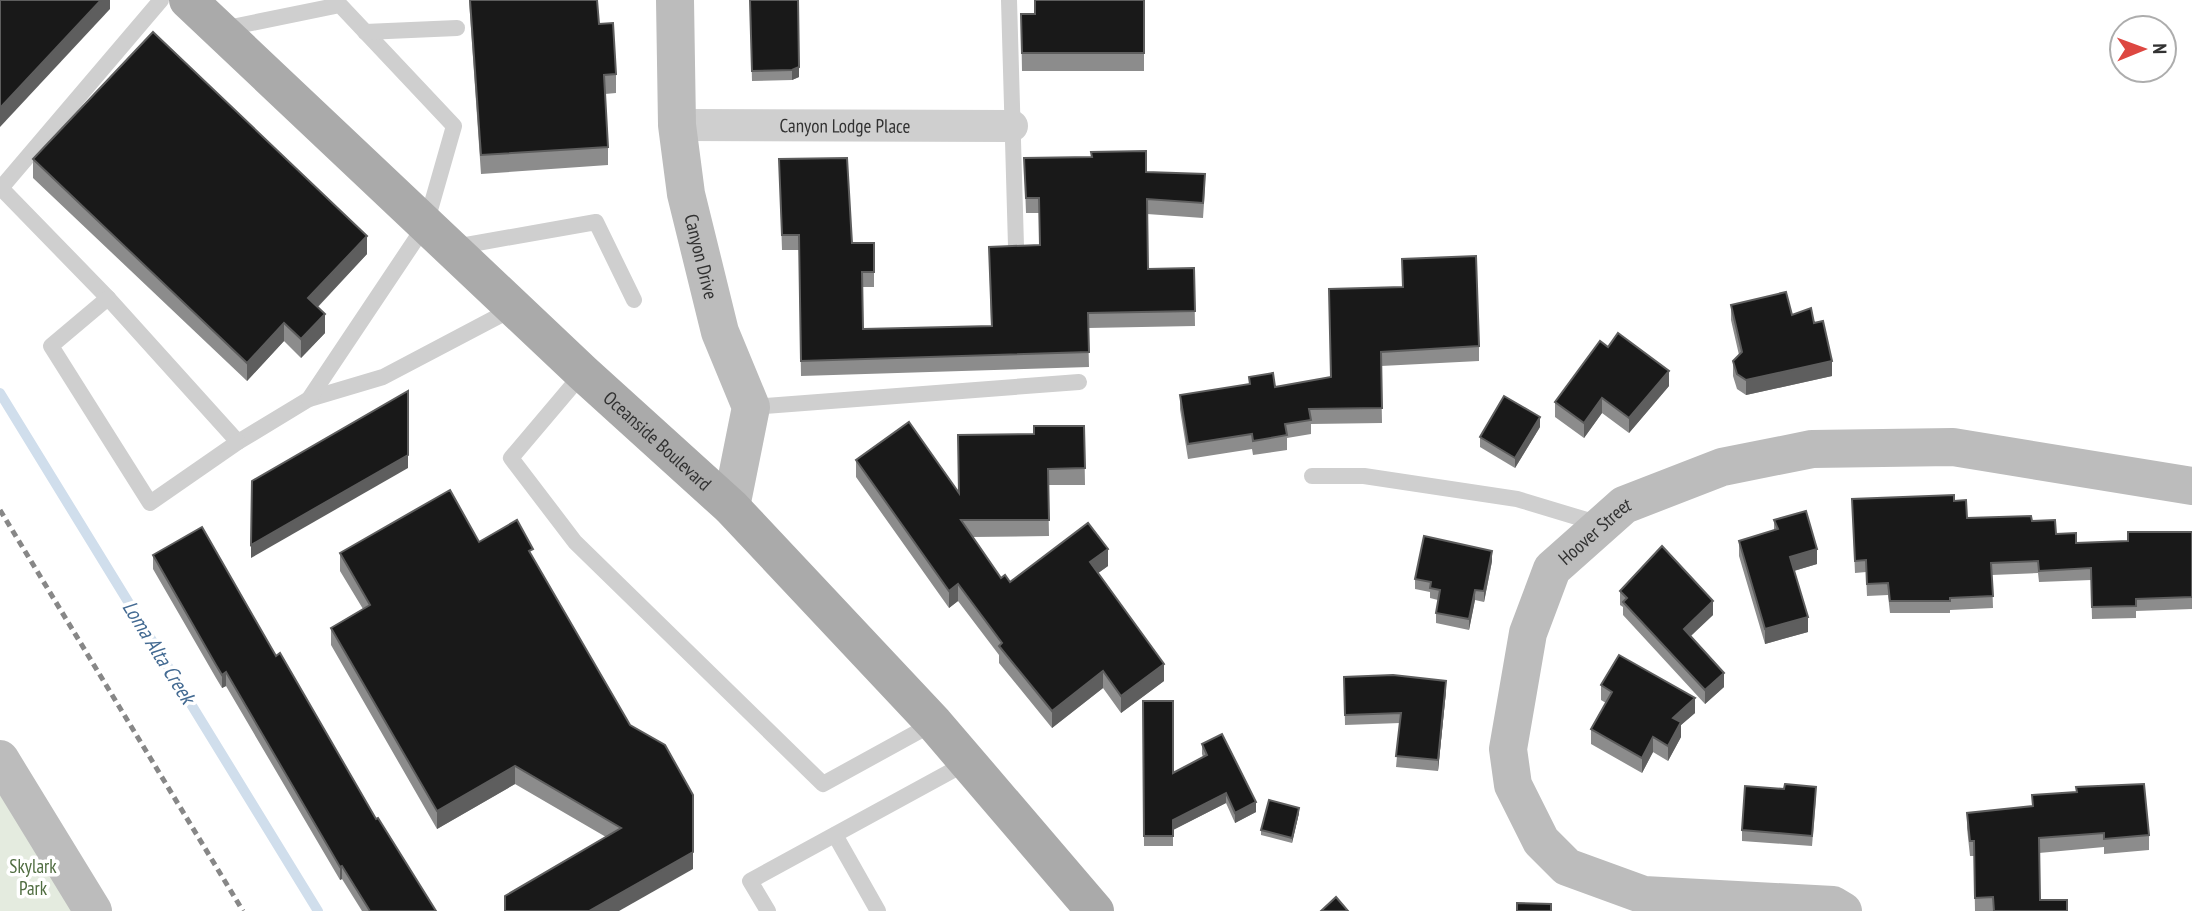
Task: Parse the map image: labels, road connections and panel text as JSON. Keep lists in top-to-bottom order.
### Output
{
  "streets": {
    "main road": ["Oceanside Boulevard"],
    "street": ["Canyon Lodge Place", "Canyon Drive", "Hoover Street"]
  },
  "crossings": [
    ["Canyon Lodge Place", "Canyon Drive"]
  ],
  "water": ["Loma Alta Creek"],
  "parks": ["Skylark Park"],
  "north": "right"
}
